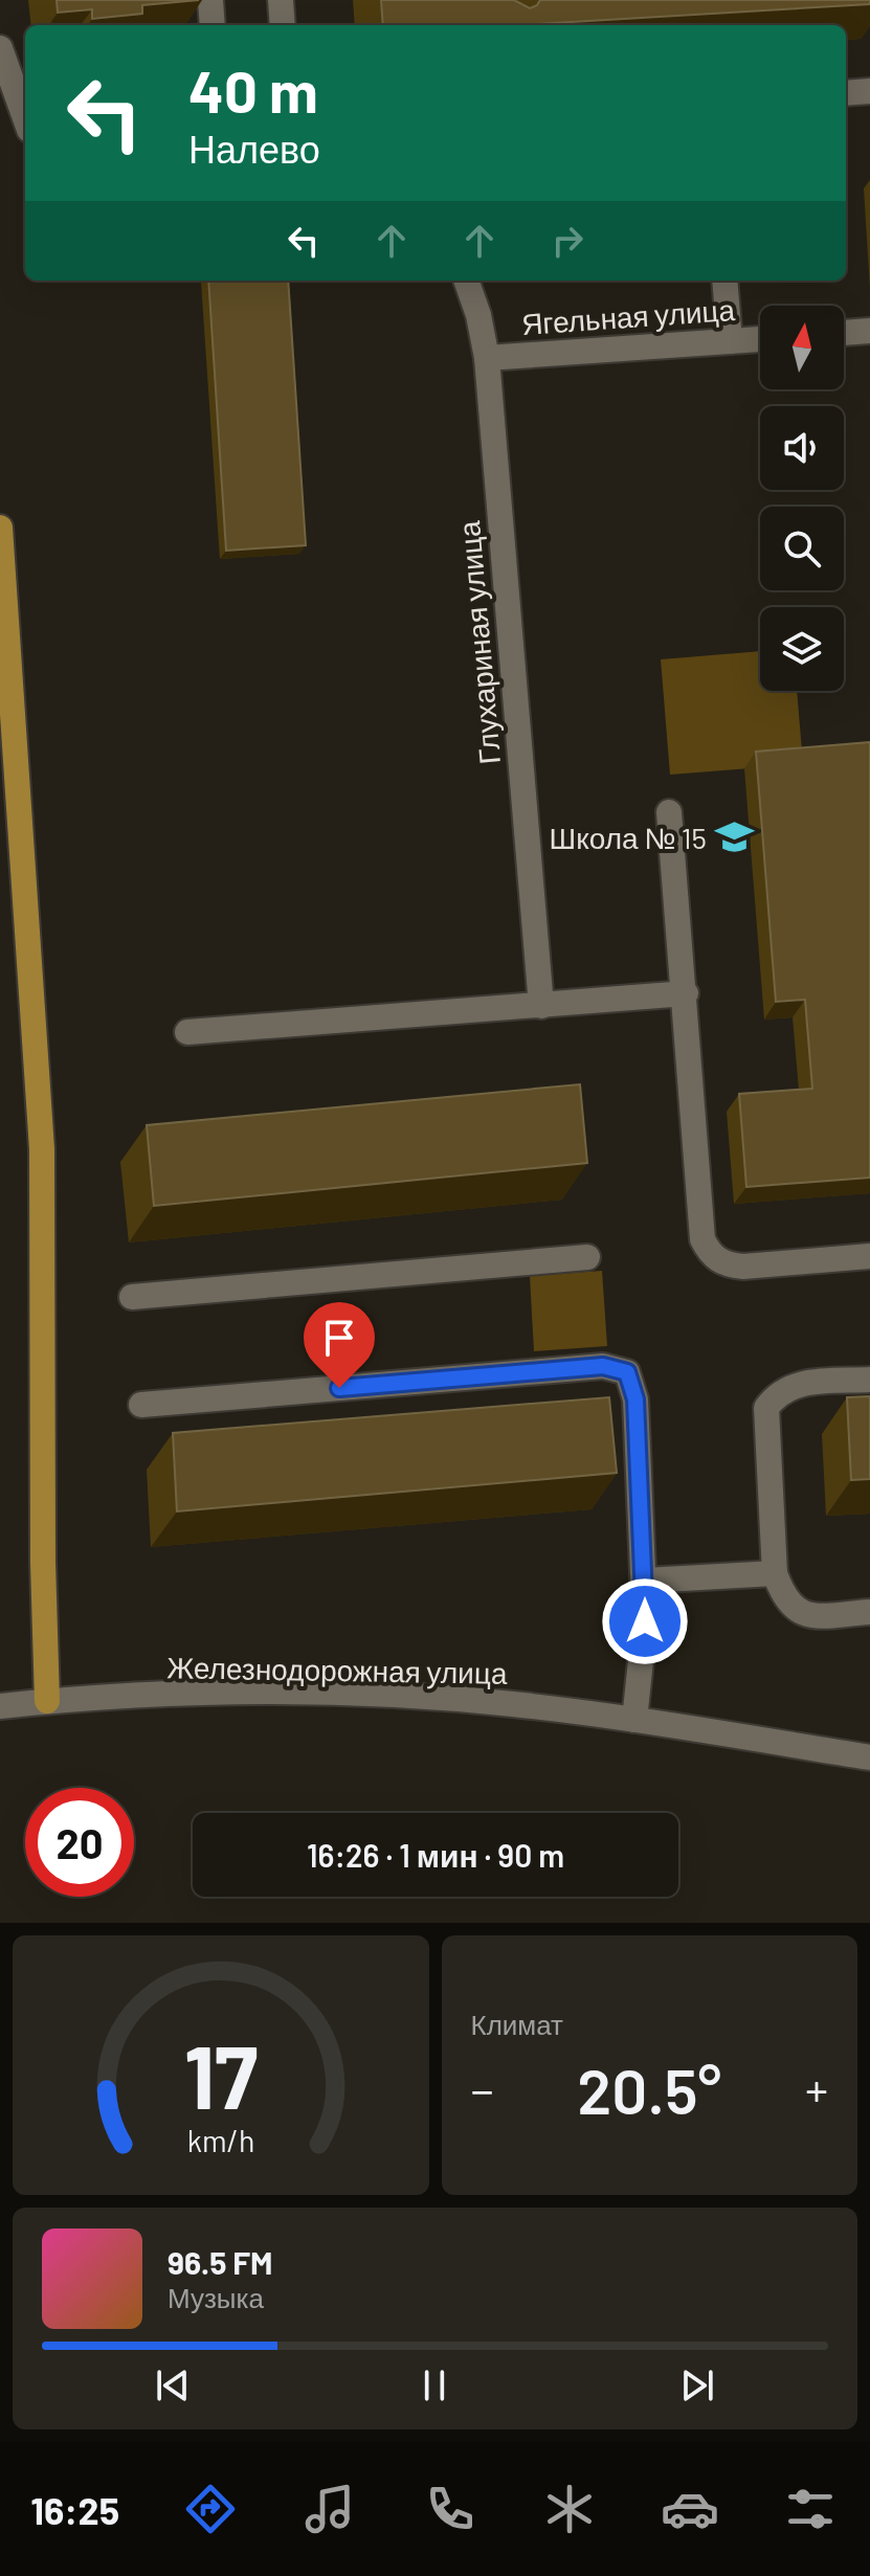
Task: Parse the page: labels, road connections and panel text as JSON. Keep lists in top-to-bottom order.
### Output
{
  "streets": {
    "street": ["Ягельная улица", "Глухариная улица", "Железнодорожная улица"]
  },
  "crossings": [
    ["Ягельная улица", "Глухариная улица"]
  ],
  "places": {
    "school or university": ["Школа № 15"]
  },
  "north": "top",
  "page": {
    "turn": ["40 m", "Налево"],
    "limit": "20",
    "trip": "16:26 · 1 мин · 90 m",
    "tile": "Климат",
    "heat": ["−", "20.5°", "+"],
    "song": ["96.5 FM", "Музыка"],
    "tabs": "16:25",
    "gauge": ["17", "km/h"]
  }
}
